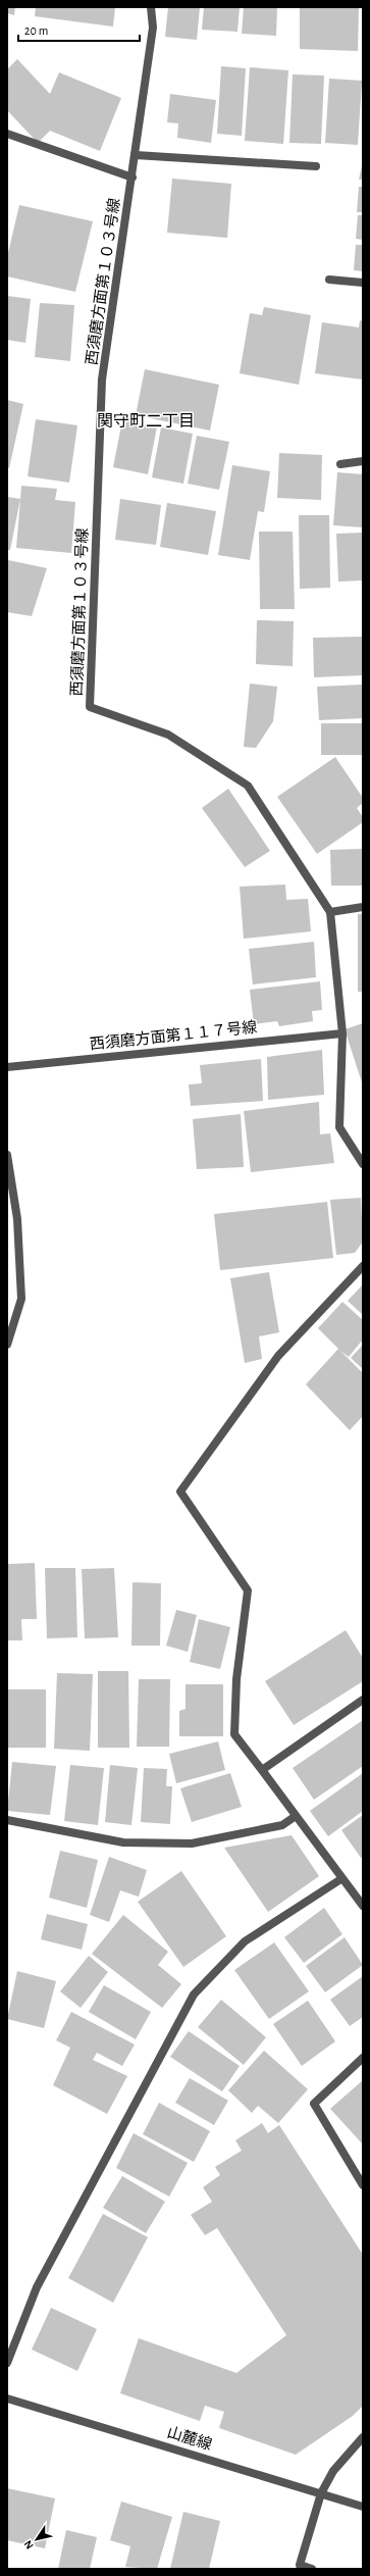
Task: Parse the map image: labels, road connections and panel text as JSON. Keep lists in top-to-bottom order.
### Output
{
  "streets": {
    "street": ["西須磨方面第１０３号線", "西須磨方面第１１７号線", "山麓線"]
  },
  "crossings": [
    ["西須磨方面第１０３号線", "西須磨方面第１１７号線"]
  ],
  "districts": ["関守町二丁目"],
  "scale_bar": "20 m",
  "north": "bottom left"
}
